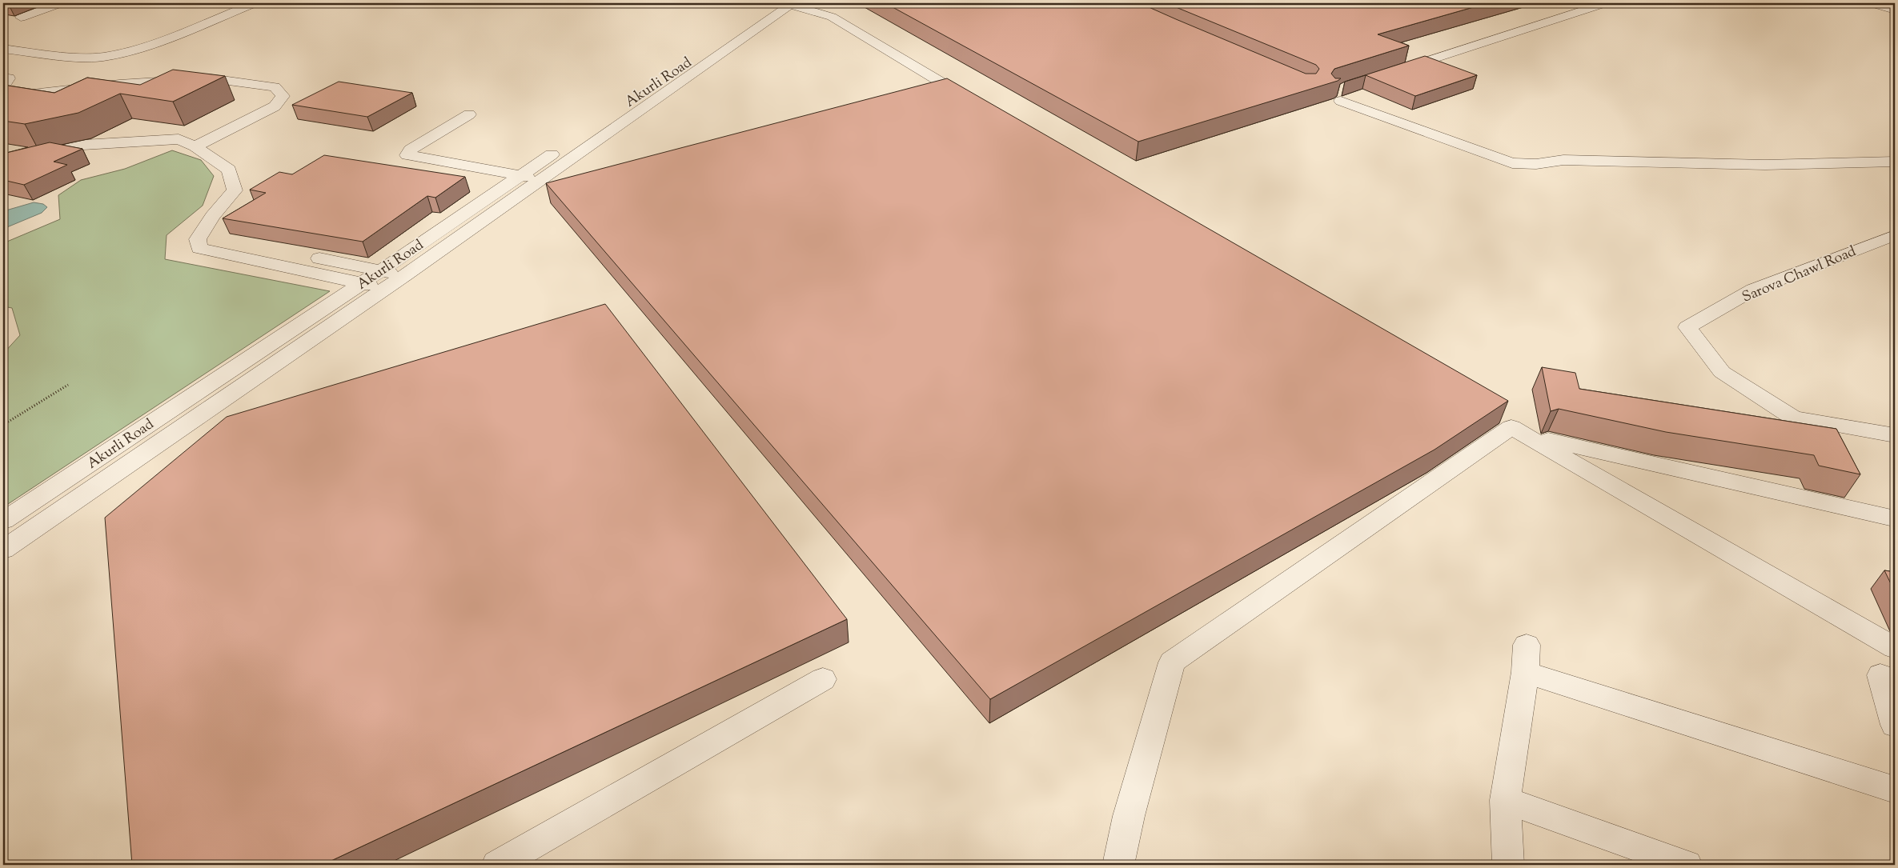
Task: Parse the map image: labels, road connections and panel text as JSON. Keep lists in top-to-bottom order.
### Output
{
  "streets": {
    "street": ["Akurli Road", "Sarova Chawl Road"]
  }
}
